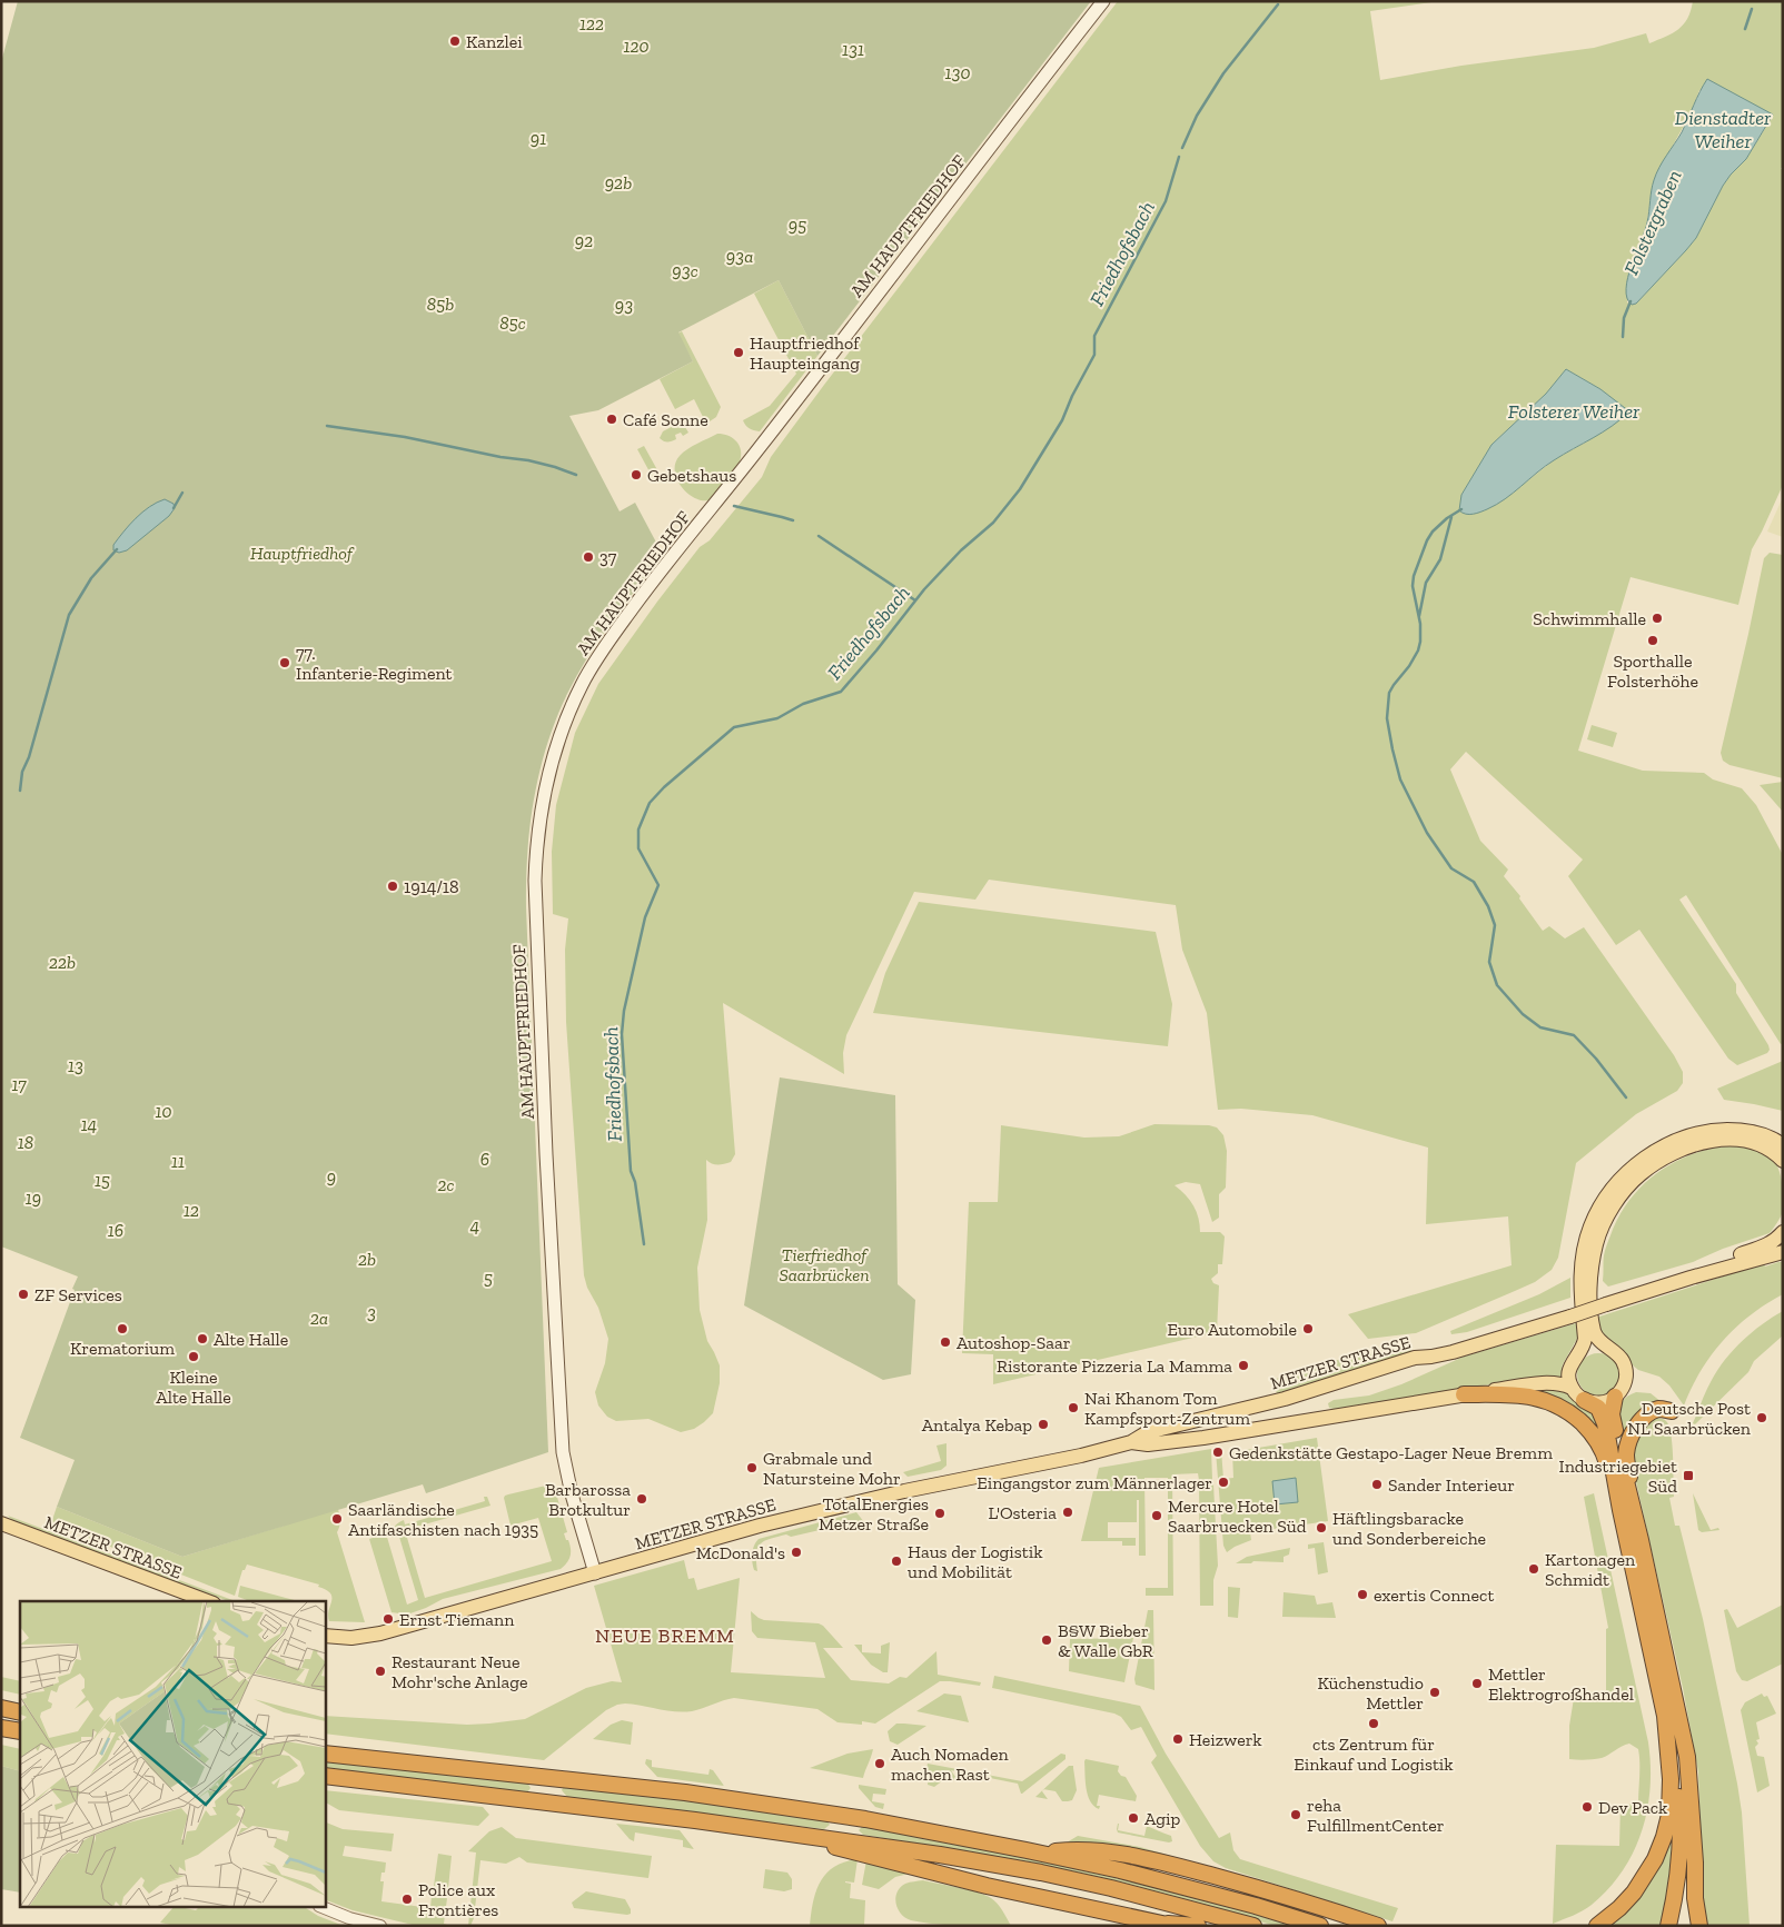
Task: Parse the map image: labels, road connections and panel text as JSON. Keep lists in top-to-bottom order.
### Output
{
  "streets": {
    "main road": ["AM HAUPTFRIEDHOF", "METZER STRASSE"]
  },
  "crossings": [
    ["AM HAUPTFRIEDHOF", "METZER STRASSE"]
  ],
  "districts": ["NEUE BREMM"],
  "water": [
    "Dienstadter Weiher",
    "Folstergraben",
    "Friedhofsbach",
    "Folsterer Weiher"
  ],
  "parks": [
    "122",
    "120",
    "131",
    "130",
    "91",
    "92b",
    "95",
    "92",
    "93a",
    "93c",
    "85b",
    "93",
    "85c",
    "Hauptfriedhof",
    "22b",
    "13",
    "17",
    "10",
    "14",
    "18",
    "6",
    "11",
    "9",
    "15",
    "2c",
    "19",
    "12",
    "4",
    "16",
    "Tierfriedhof Saarbrücken",
    "2b",
    "5",
    "3",
    "2a"
  ],
  "places": {
    "other": [
      "Kanzlei",
      "Hauptfriedhof Haupteingang",
      "Café Sonne",
      "Gebetshaus",
      "37",
      "Schwimmhalle",
      "Sporthalle Folsterhöhe",
      "77. Infanterie-Regiment",
      "1914/18",
      "ZF Services",
      "Krematorium",
      "Euro Automobile",
      "Alte Halle",
      "Autoshop-Saar",
      "Kleine Alte Halle",
      "Ristorante Pizzeria La Mamma",
      "Nai Khanom Tom Kampfsport-Zentrum",
      "Deutsche Post NL Saarbrücken",
      "Antalya Kebap",
      "Gedenkstätte Gestapo-Lager Neue Bremm",
      "Grabmale und Natursteine Mohr",
      "Eingangstor zum Männerlager",
      "Sander Interieur",
      "Barbarossa Brotkultur",
      "L'Osteria",
      "TotalEnergies Metzer Straße",
      "Mercure Hotel Saarbruecken Süd",
      "Saarländische Antifaschisten nach 1935",
      "Häftlingsbaracke und Sonderbereiche",
      "McDonald's",
      "Haus der Logistik und Mobilität",
      "Kartonagen Schmidt",
      "exertis Connect",
      "Ernst Tiemann",
      "B§W Bieber & Walle GbR",
      "Restaurant Neue Mohr'sche Anlage",
      "Mettler Elektrogroßhandel",
      "Küchenstudio Mettler",
      "cts Zentrum für Einkauf und Logistik",
      "Heizwerk",
      "Auch Nomaden machen Rast",
      "Dev Pack",
      "reha FulfillmentCenter",
      "Agip",
      "Police aux Frontières"
    ],
    "transit": ["Industriegebiet Süd"]
  }
}
